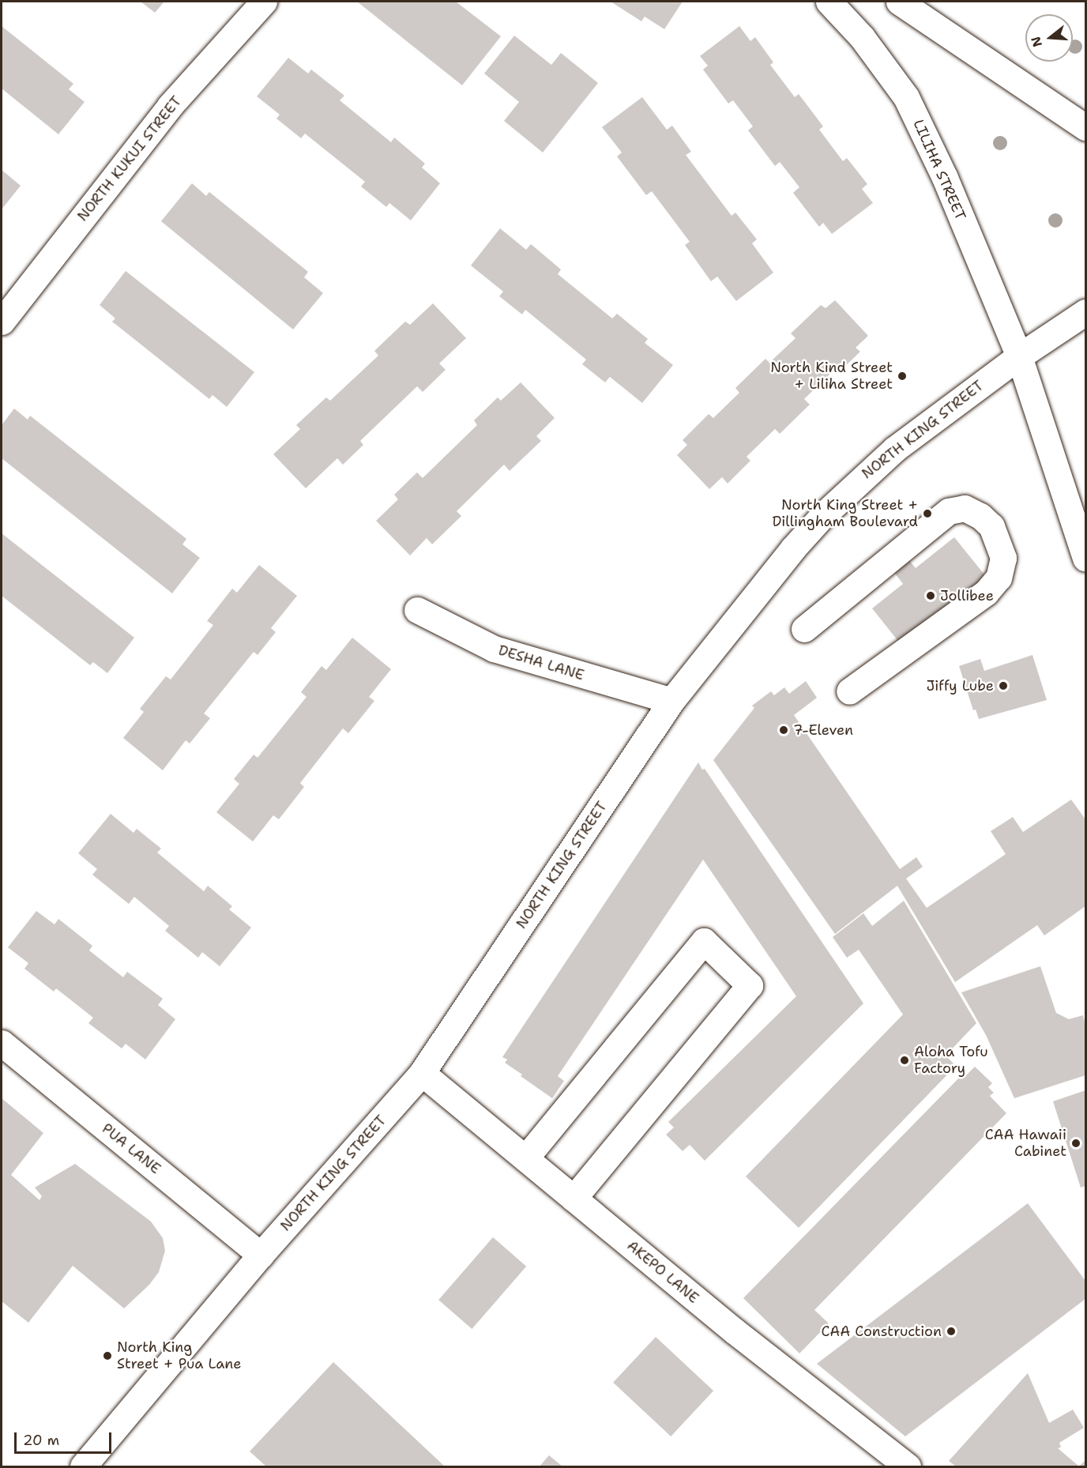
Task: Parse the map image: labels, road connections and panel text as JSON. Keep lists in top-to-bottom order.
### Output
{
  "streets": {
    "main road": [
      "NORTH KUKUI STREET",
      "LILIHA STREET",
      "NORTH KING STREET",
      "DESHA LANE",
      "PUA LANE",
      "AKEPO LANE"
    ]
  },
  "crossings": [
    ["LILIHA STREET", "NORTH KING STREET"],
    ["NORTH KING STREET", "DESHA LANE"],
    ["NORTH KING STREET", "PUA LANE"],
    ["NORTH KING STREET", "AKEPO LANE"]
  ],
  "places": [
    "North Kind Street + Liliha Street",
    "North King Street + Dillingham Boulevard",
    "Jollibee",
    "Jiffy Lube",
    "7-Eleven",
    "Aloha Tofu Factory",
    "CAA Hawaii Cabinet",
    "CAA Construction",
    "North King Street + Pua Lane"
  ],
  "scale_bar": "20 m",
  "north": "left"
}
